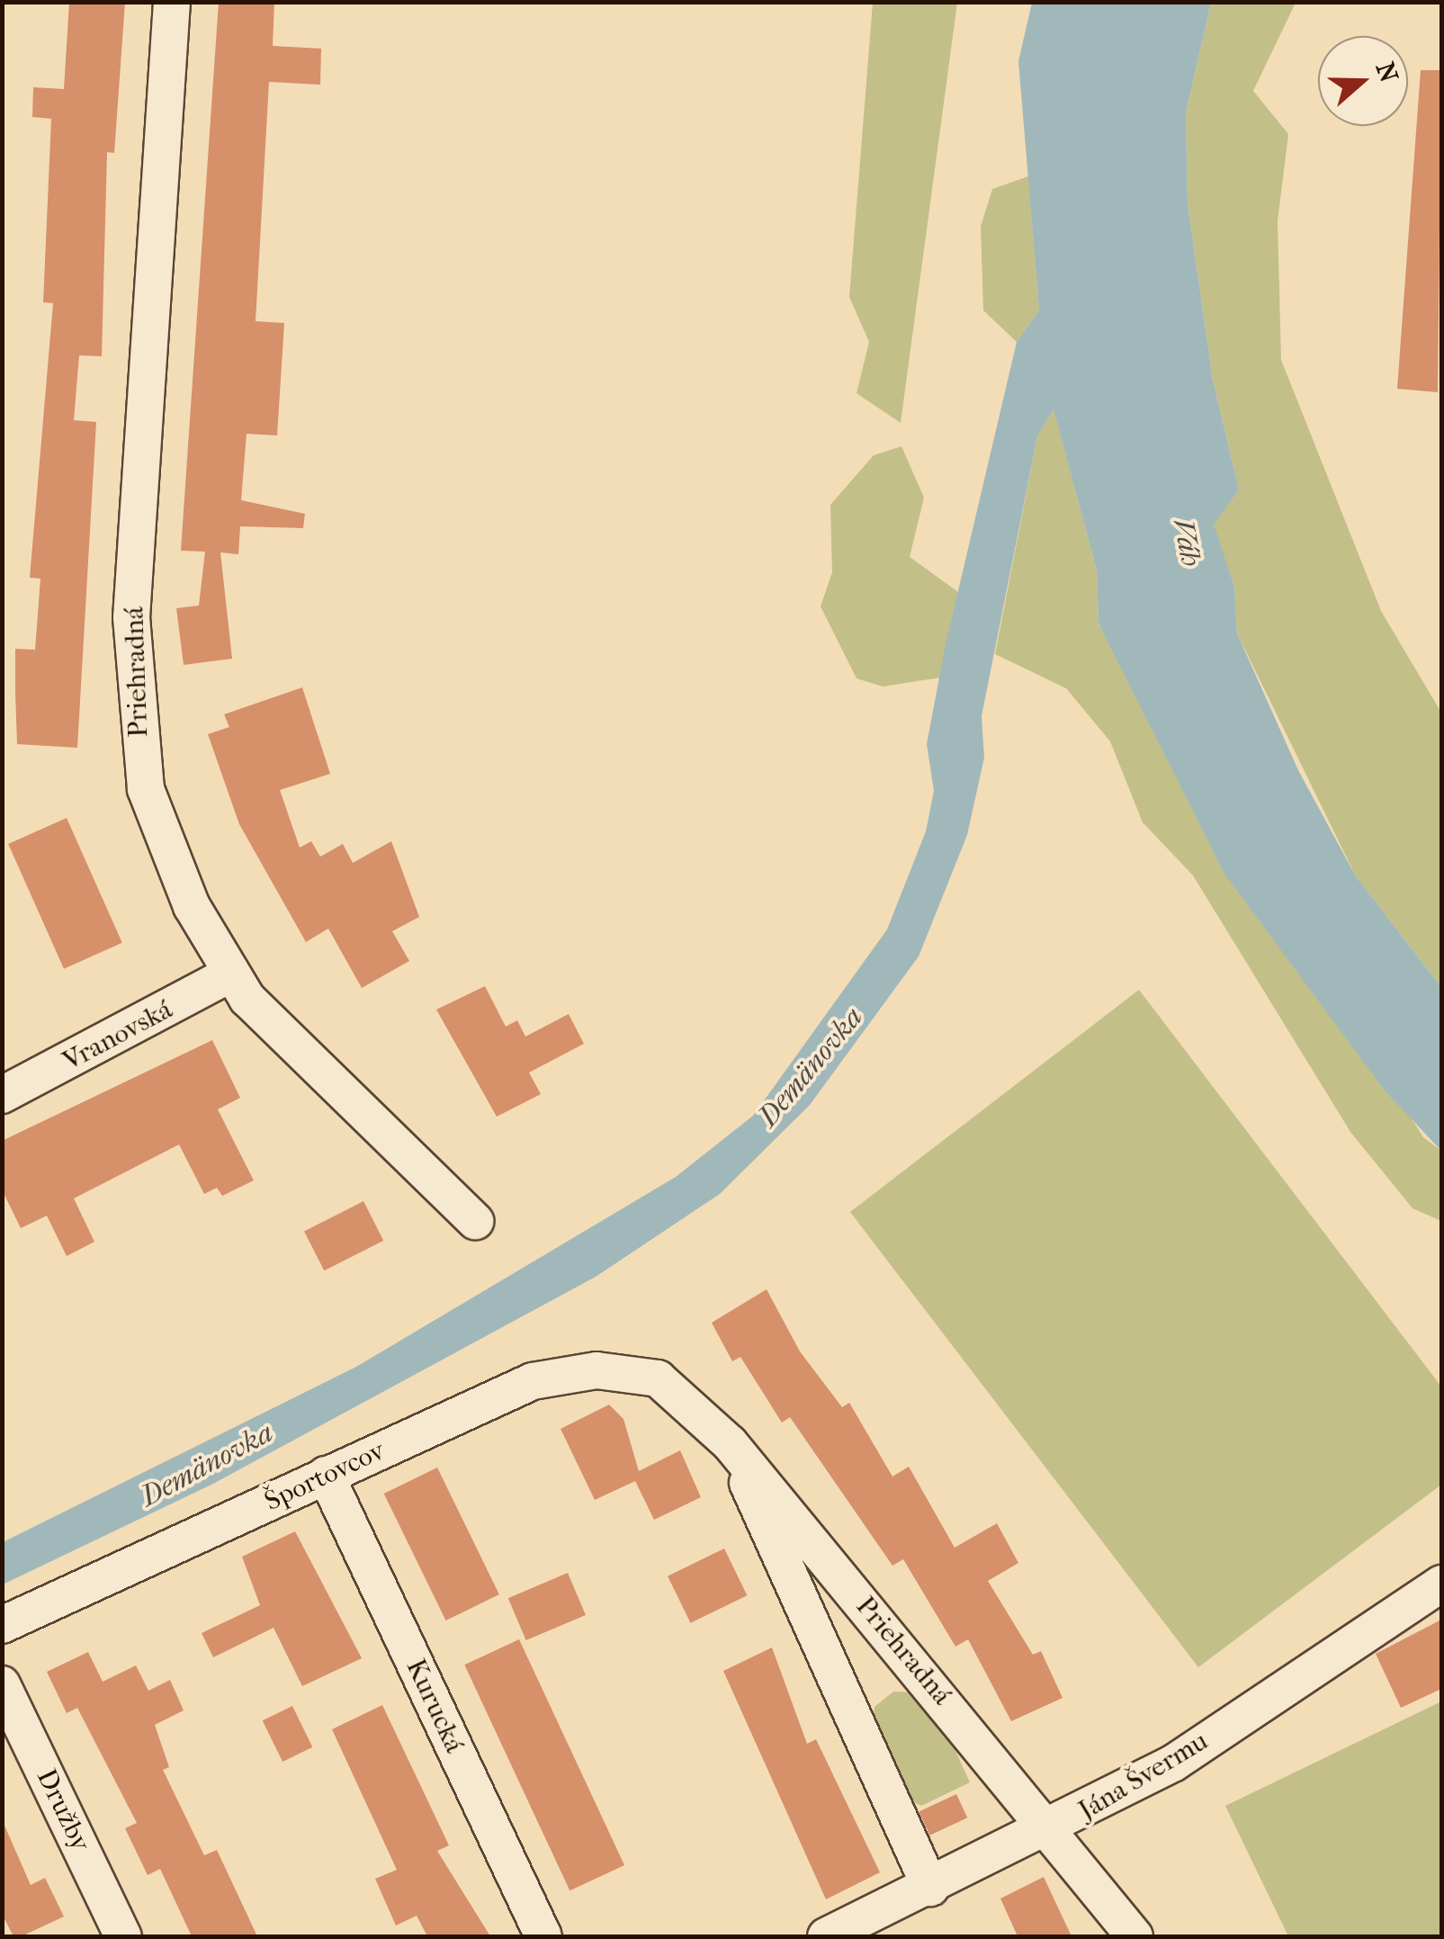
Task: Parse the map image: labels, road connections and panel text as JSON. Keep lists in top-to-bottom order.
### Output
{
  "streets": {
    "street": [
      "Priehradná",
      "Vranovská",
      "Športovcov",
      "Kurucká",
      "Jána Švermu",
      "Družby"
    ]
  },
  "crossings": [
    ["Priehradná", "Vranovská"],
    ["Priehradná", "Športovcov"],
    ["Priehradná", "Jána Švermu"],
    ["Športovcov", "Kurucká"]
  ],
  "water": ["Váh", "Demänovka"],
  "north": "right"
}
